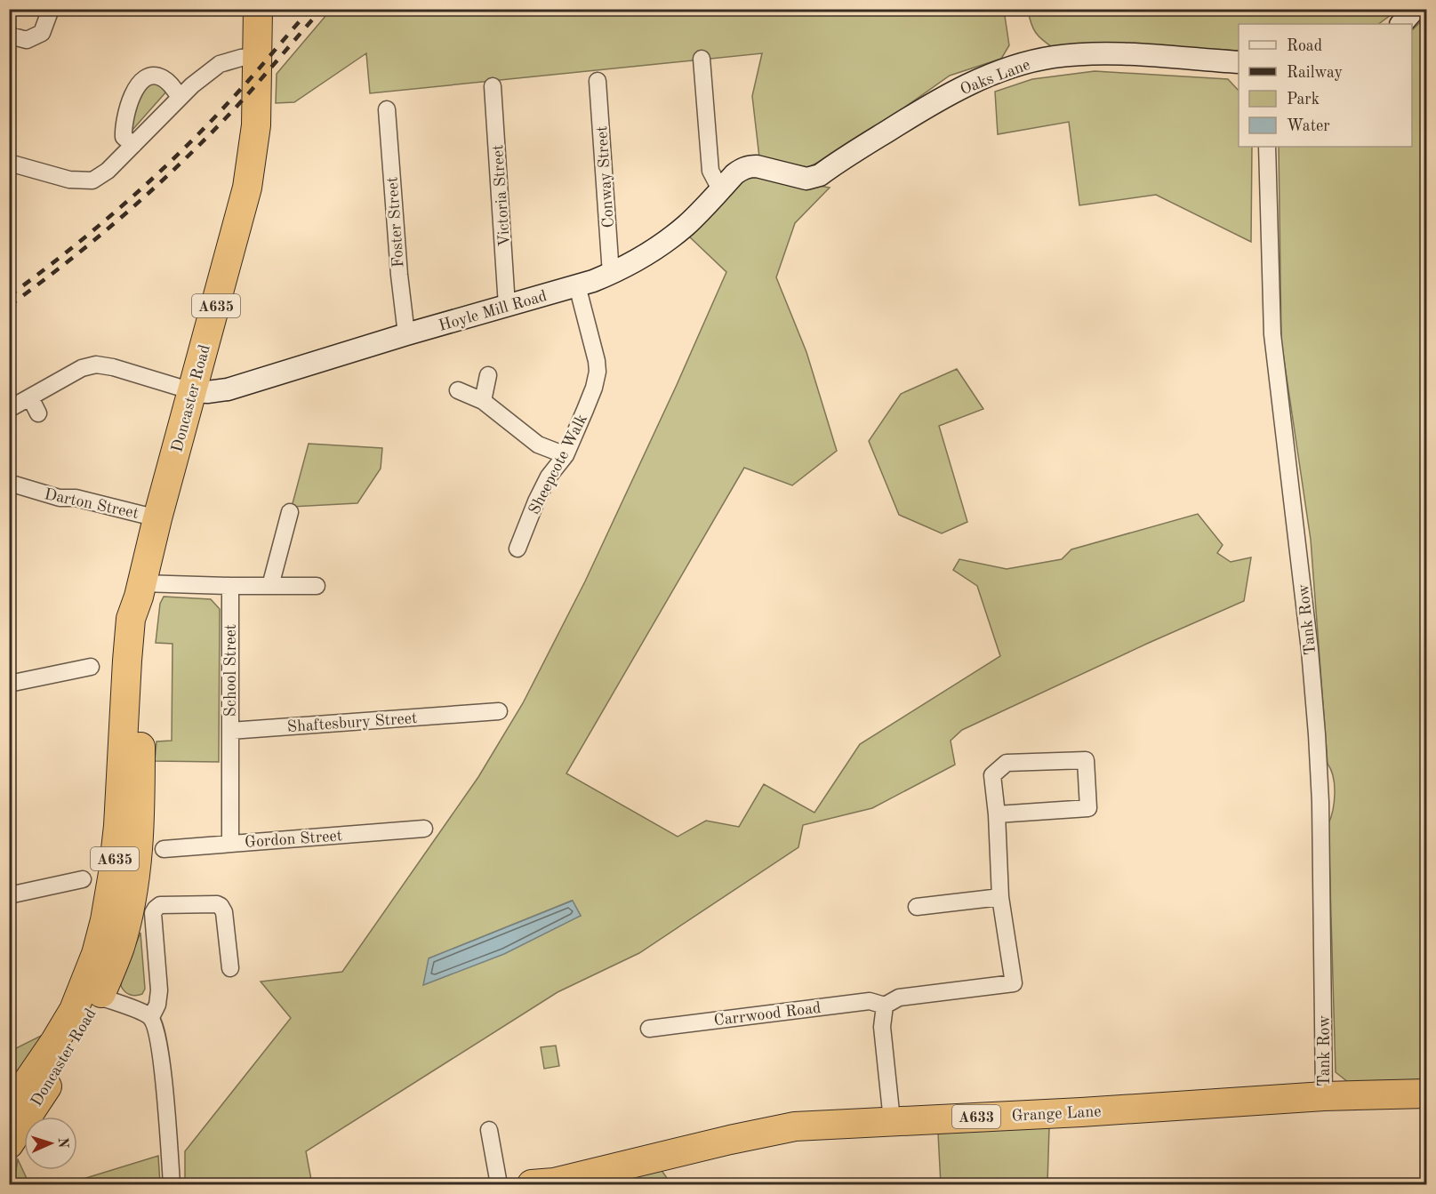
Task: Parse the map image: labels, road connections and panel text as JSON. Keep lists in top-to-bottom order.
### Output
{
  "streets": {
    "highway": [
      "A635",
      "Doncaster Road",
      "Grange Lane",
      "A633"
    ],
    "street": [
      "Oaks Lane",
      "Conway Street",
      "Victoria Street",
      "Foster Street",
      "Hoyle Mill Road",
      "Sheepcote Walk",
      "Darton Street",
      "Tank Row",
      "School Street",
      "Shaftesbury Street",
      "Gordon Street",
      "Carrwood Road"
    ]
  },
  "crossings": [
    ["Oaks Lane", "Hoyle Mill Road"],
    ["Conway Street", "Hoyle Mill Road"],
    ["Victoria Street", "Hoyle Mill Road"],
    ["Foster Street", "Hoyle Mill Road"],
    ["Hoyle Mill Road", "Doncaster Road"],
    ["Hoyle Mill Road", "Sheepcote Walk"],
    ["Doncaster Road", "Darton Street"],
    ["Tank Row", "Grange Lane"],
    ["School Street", "Shaftesbury Street"],
    ["School Street", "Gordon Street"]
  ],
  "legend": [
    "Road",
    "Railway",
    "Park",
    "Water"
  ],
  "north": "right"
}
